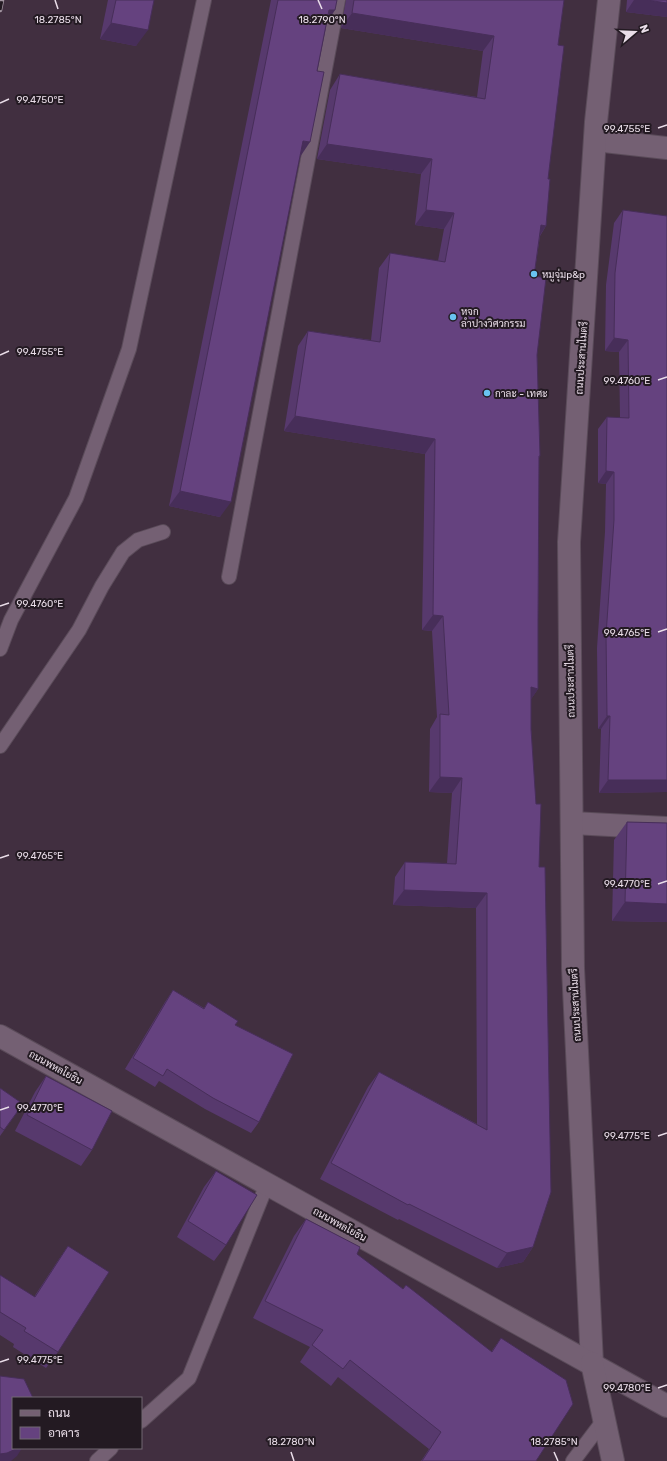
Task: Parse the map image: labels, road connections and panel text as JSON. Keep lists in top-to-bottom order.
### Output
{
  "streets": {
    "street": ["ถนนประสานไมตรี", "ถนนพหลโยธิน"]
  },
  "crossings": [
    ["ถนนประสานไมตรี", "ถนนพหลโยธิน"]
  ],
  "places": ["หมูจุ่มp&p", "หจก ลำปางวิศวกรรม", "กาละ - เทศะ"],
  "legend": ["ถนน", "อาคาร"],
  "north": "right",
  "coordinates": [
    "18.2785°N",
    "18.2790°N",
    "99.4750°E",
    "99.4755°E",
    "99.4760°E",
    "99.4765°E",
    "99.4770°E",
    "99.4775°E",
    "99.4780°E",
    "18.2780°N"
  ]
}
